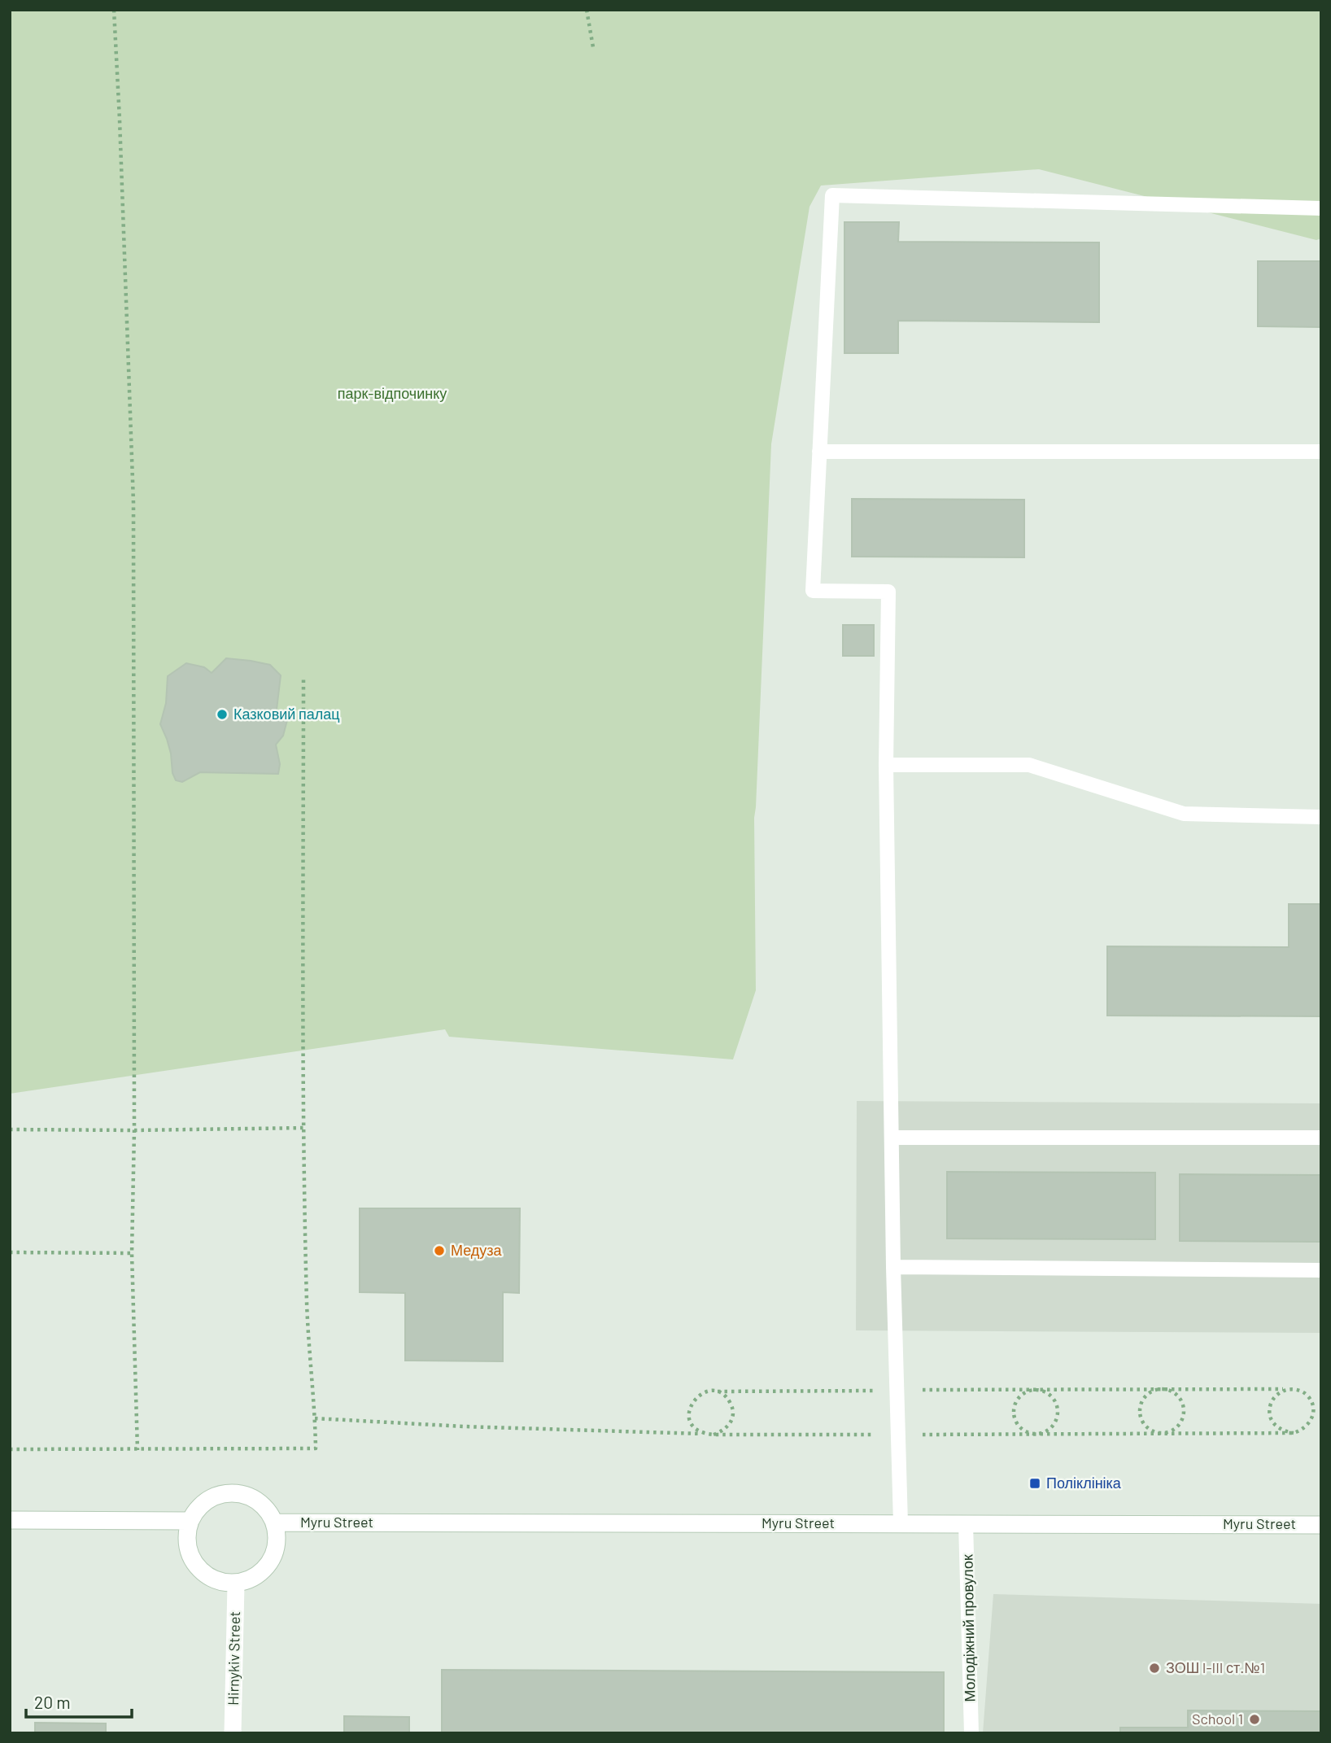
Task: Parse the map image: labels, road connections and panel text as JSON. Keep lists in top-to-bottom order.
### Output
{
  "streets": {
    "main road": ["Myru Street", "Hirnykiv Street"],
    "lane": ["Молодіжний провулок"]
  },
  "crossings": [
    ["Myru Street", "Молодіжний провулок"],
    ["Myru Street", "Hirnykiv Street"]
  ],
  "parks": ["парк-відпочинку"],
  "places": {
    "other": [
      "Казковий палац",
      "Медуза",
      "ЗОШ I-III ст.№1",
      "School 1"
    ],
    "transit": ["Поліклініка"]
  },
  "scale_bar": "20 m"
}
